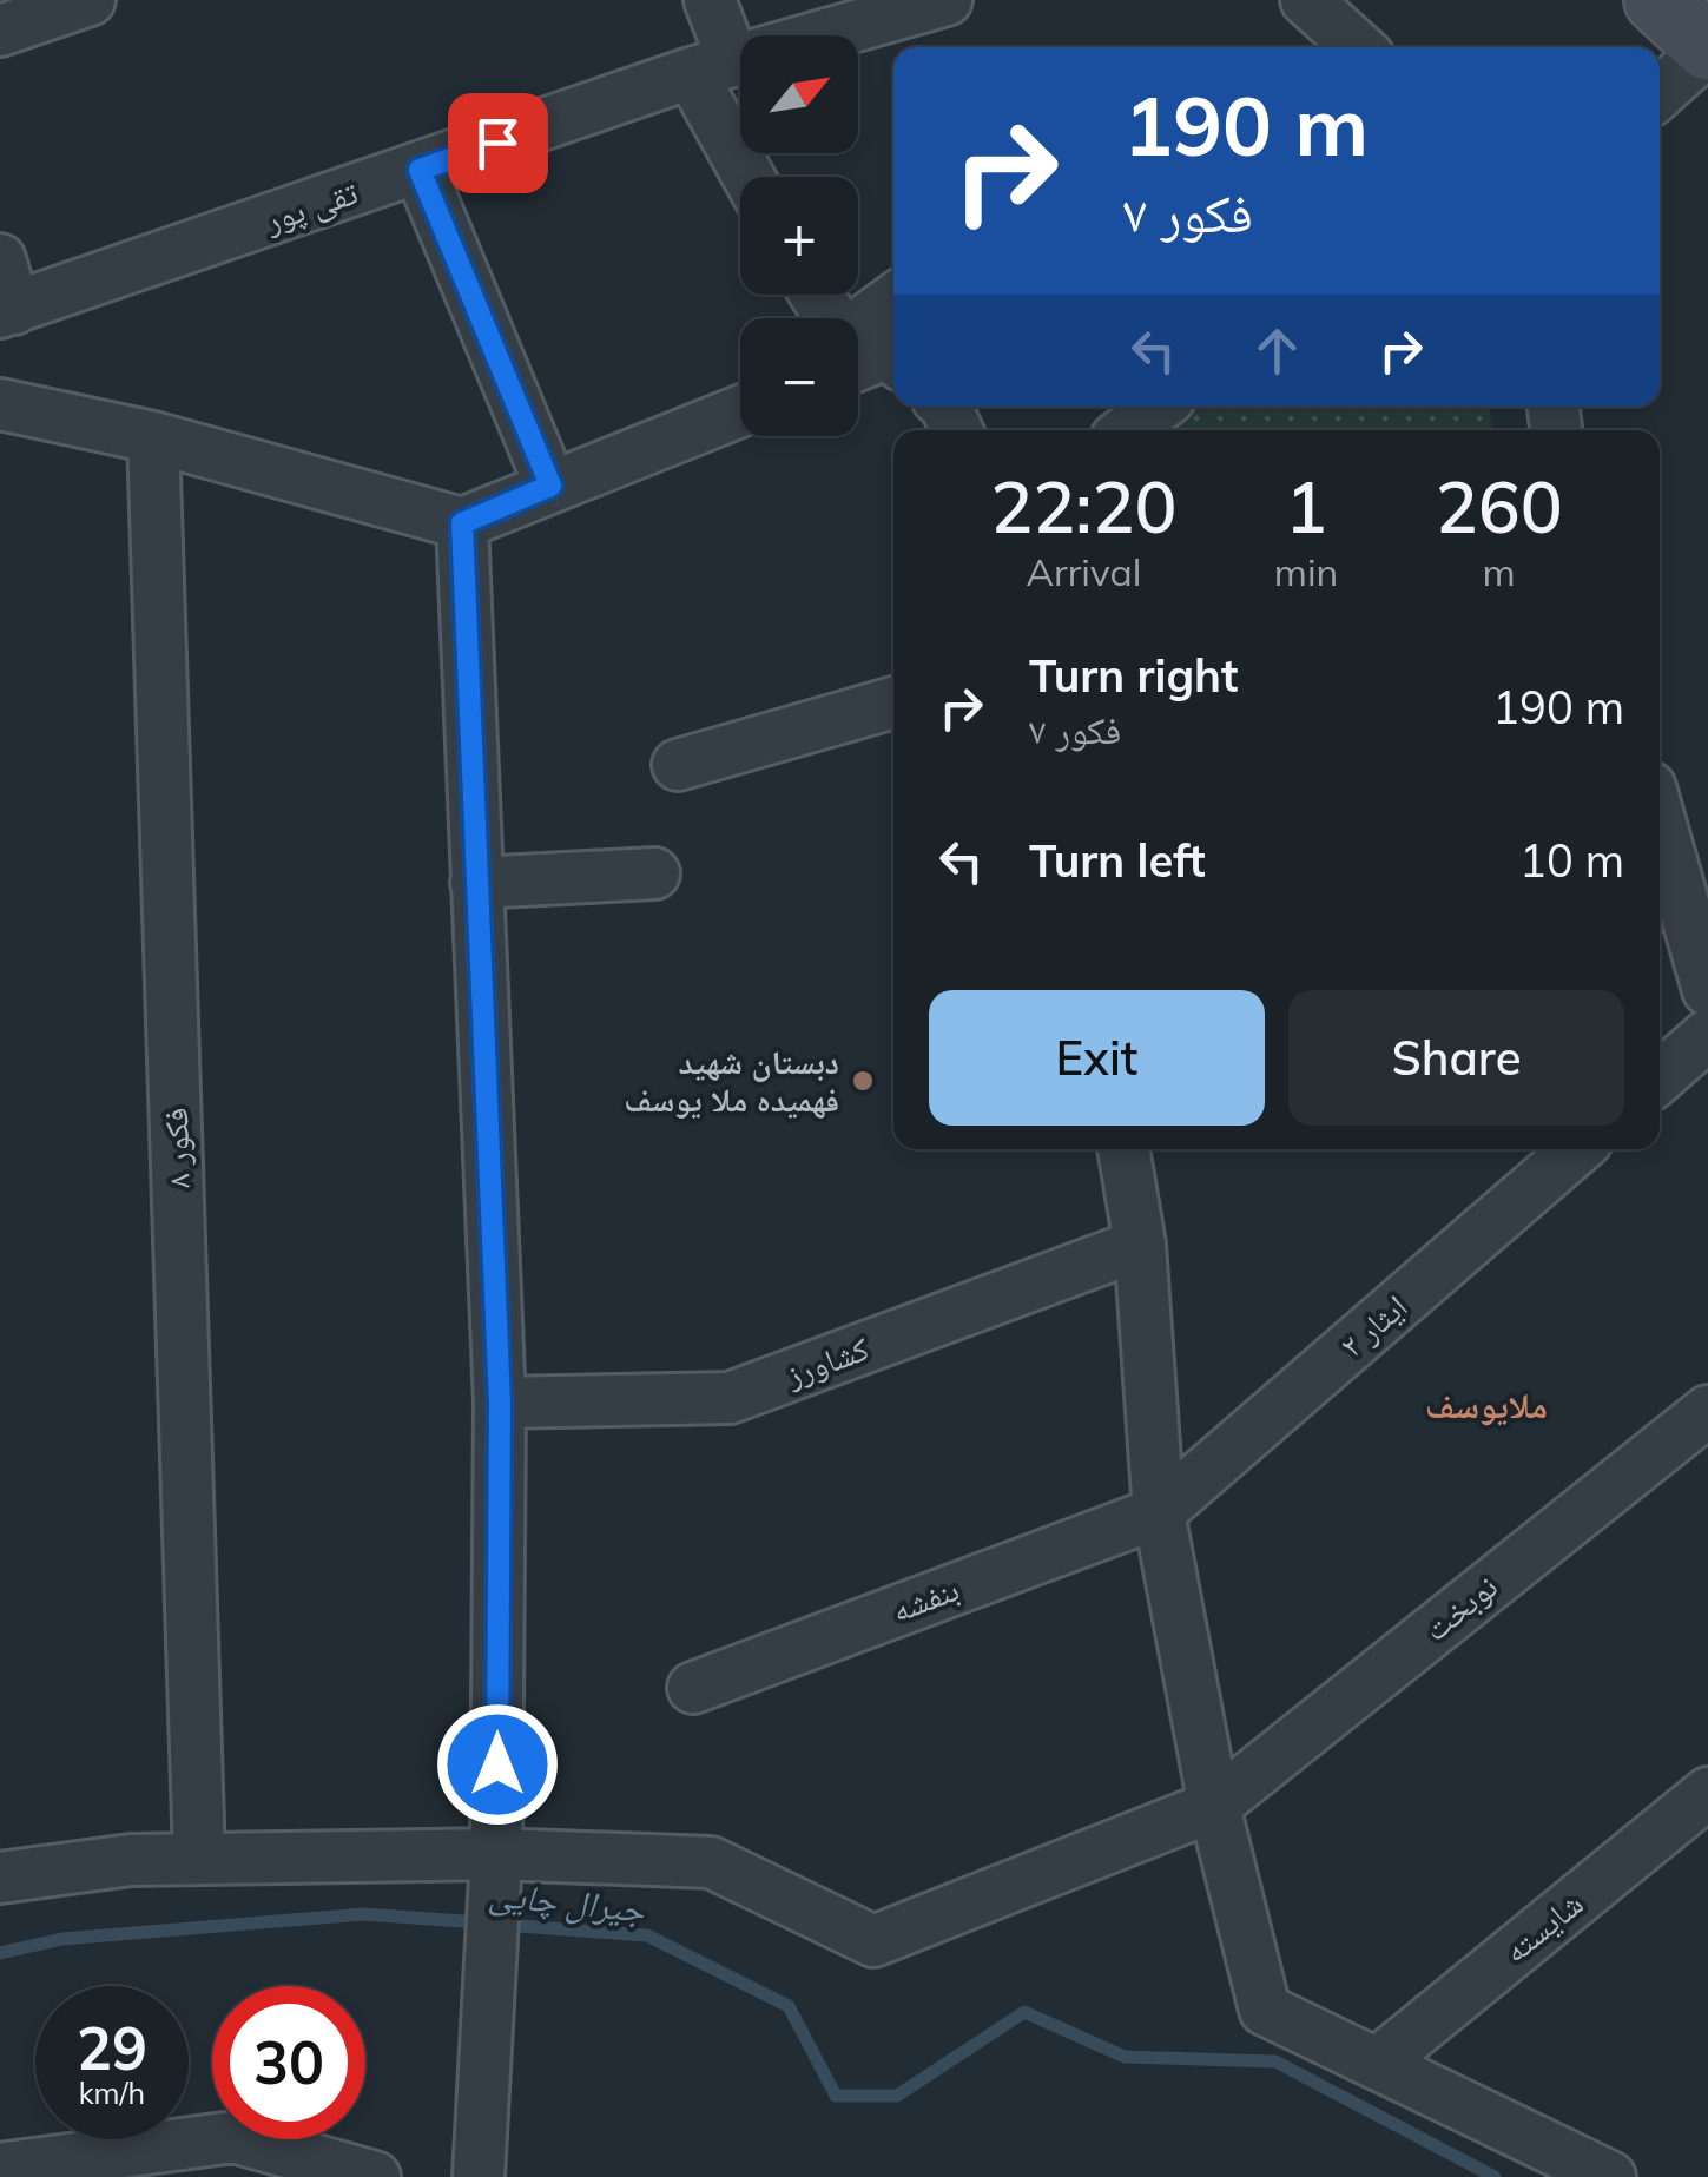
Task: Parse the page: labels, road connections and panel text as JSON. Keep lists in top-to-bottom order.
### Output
{
  "streets": {
    "street": [
      "تقی پور",
      "فکور ۸",
      "ایثار ۲",
      "کشاورز",
      "بنفشه",
      "نوبخت",
      "شایسته"
    ]
  },
  "crossings": [
    ["فکور ۸", "نوبخت"],
    ["ایثار ۲", "بنفشه"]
  ],
  "districts": ["ملایوسف"],
  "water": ["جیرال چایی"],
  "places": ["دبستان شهید فهمیده ملا یوسف"],
  "north": "top right",
  "page": {
    "map_buttons": ["+", "−"],
    "turn": ["190 m", "فکور ۷"],
    "eta": [
      "22:20",
      "Arrival",
      "1",
      "min",
      "260",
      "m"
    ],
    "list": [
      {
        "name": "Turn right",
        "note": "فکور ۷",
        "value": "190 m"
      },
      {
        "name": "Turn left",
        "value": "10 m"
      }
    ],
    "buttons": ["Exit", "Share"],
    "speed": "29 km/h",
    "limit": "30"
  }
}
